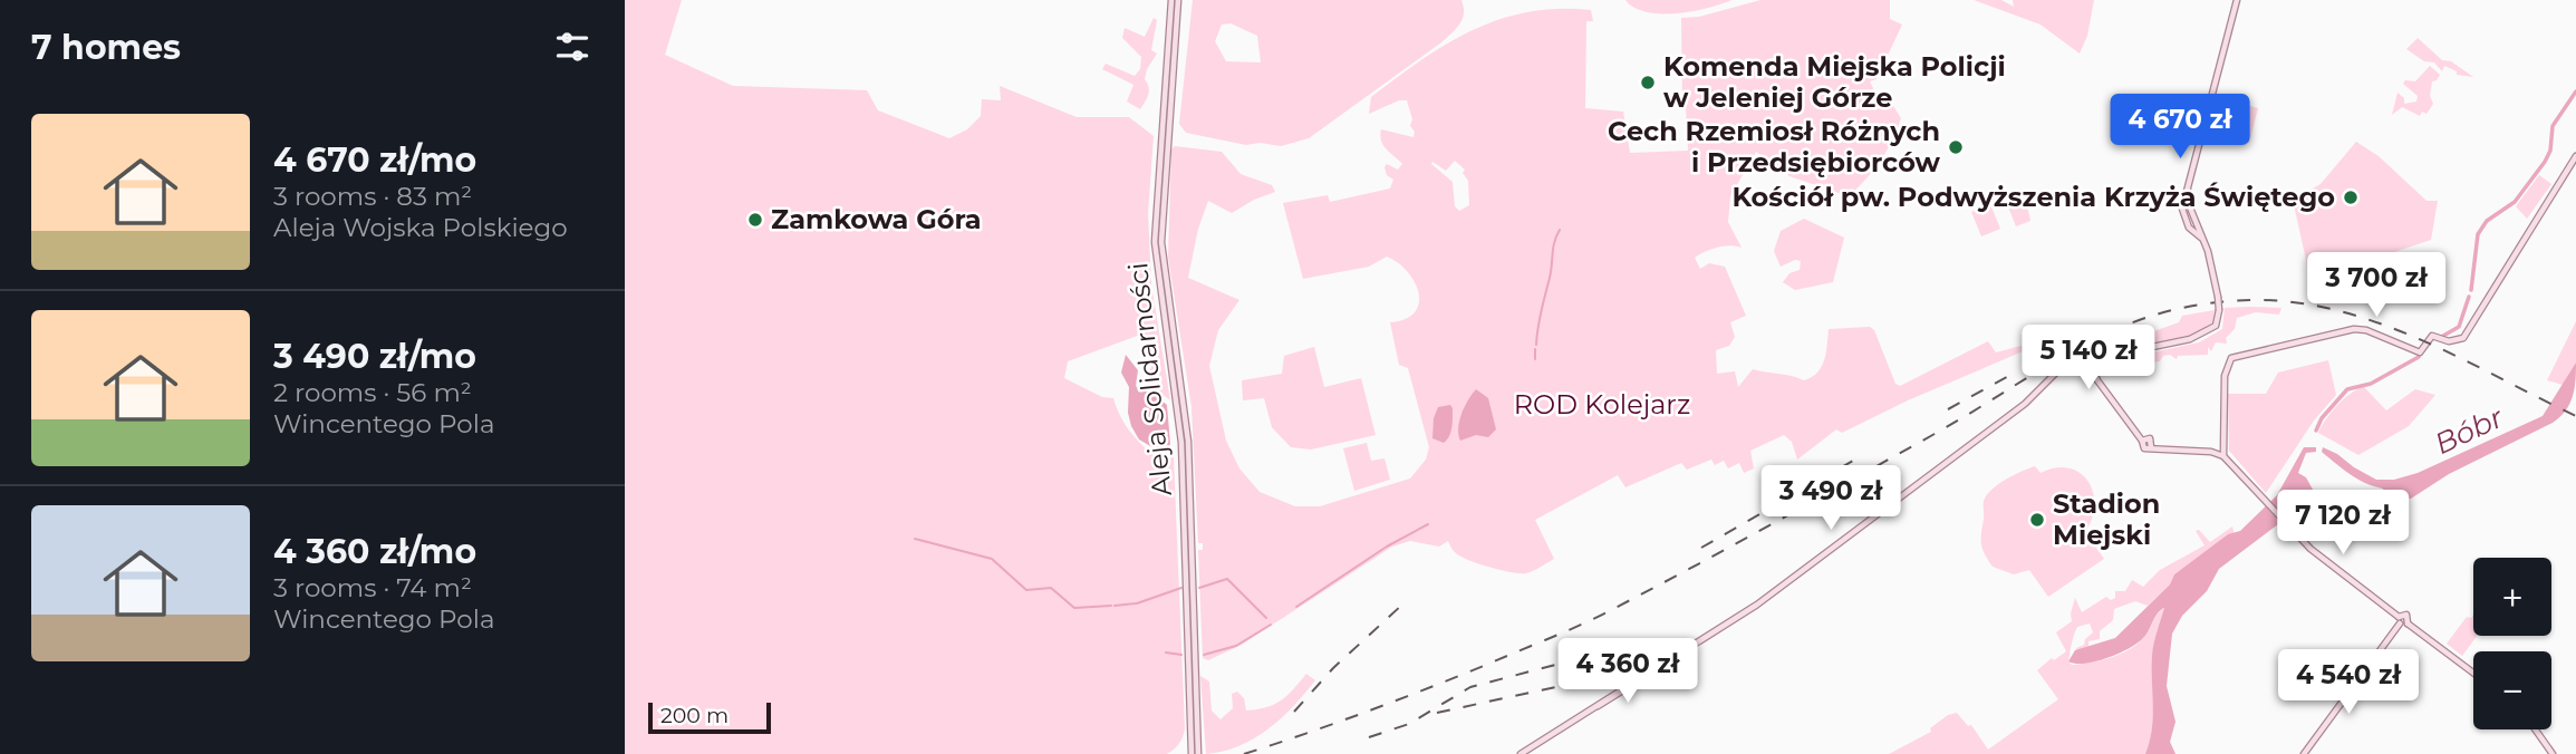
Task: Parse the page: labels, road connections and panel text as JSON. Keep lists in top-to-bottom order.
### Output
{
  "streets": {
    "street": ["Aleja Solidarności"]
  },
  "water": ["Bóbr"],
  "parks": ["ROD Kolejarz"],
  "places": [
    "Komenda Miejska Policji w Jeleniej Górze",
    "Cech Rzemiosł Różnych i Przedsiębiorców",
    "Kościół pw. Podwyższenia Krzyża Świętego",
    "Zamkowa Góra",
    "Stadion Miejski"
  ],
  "scale_bar": "200 m",
  "page": {
    "heading": "7 homes",
    "list": [
      {
        "name": "4 670 zł/mo",
        "note": "3 rooms · 83 m² · Aleja Wojska Polskiego"
      },
      {
        "name": "3 490 zł/mo",
        "note": "2 rooms · 56 m² · Wincentego Pola"
      },
      {
        "name": "4 360 zł/mo",
        "note": "3 rooms · 74 m² · Wincentego Pola"
      }
    ],
    "price": [
      "4 670 zł",
      "3 700 zł",
      "5 140 zł",
      "3 490 zł",
      "7 120 zł",
      "4 360 zł",
      "4 540 zł"
    ],
    "map_buttons": ["+", "−"],
    "scale": "200 m"
  }
}
